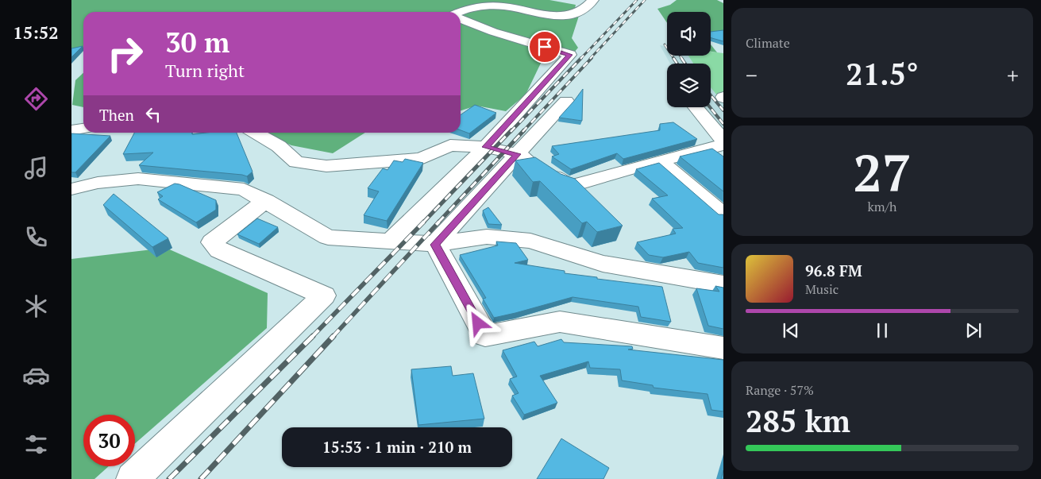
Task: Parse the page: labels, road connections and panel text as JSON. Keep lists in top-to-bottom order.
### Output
{
  "page": {
    "tabs": "15:52",
    "tile": [
      "Climate",
      ["27", "km/h"],
      ["Range · 57%", "285 km"]
    ],
    "turn": ["30 m", "Turn right"],
    "heat": ["−", "21.5°", "+"],
    "then": "Then",
    "song": ["96.8 FM", "Music"],
    "limit": "30",
    "trip": "15:53 · 1 min · 210 m"
  }
}
